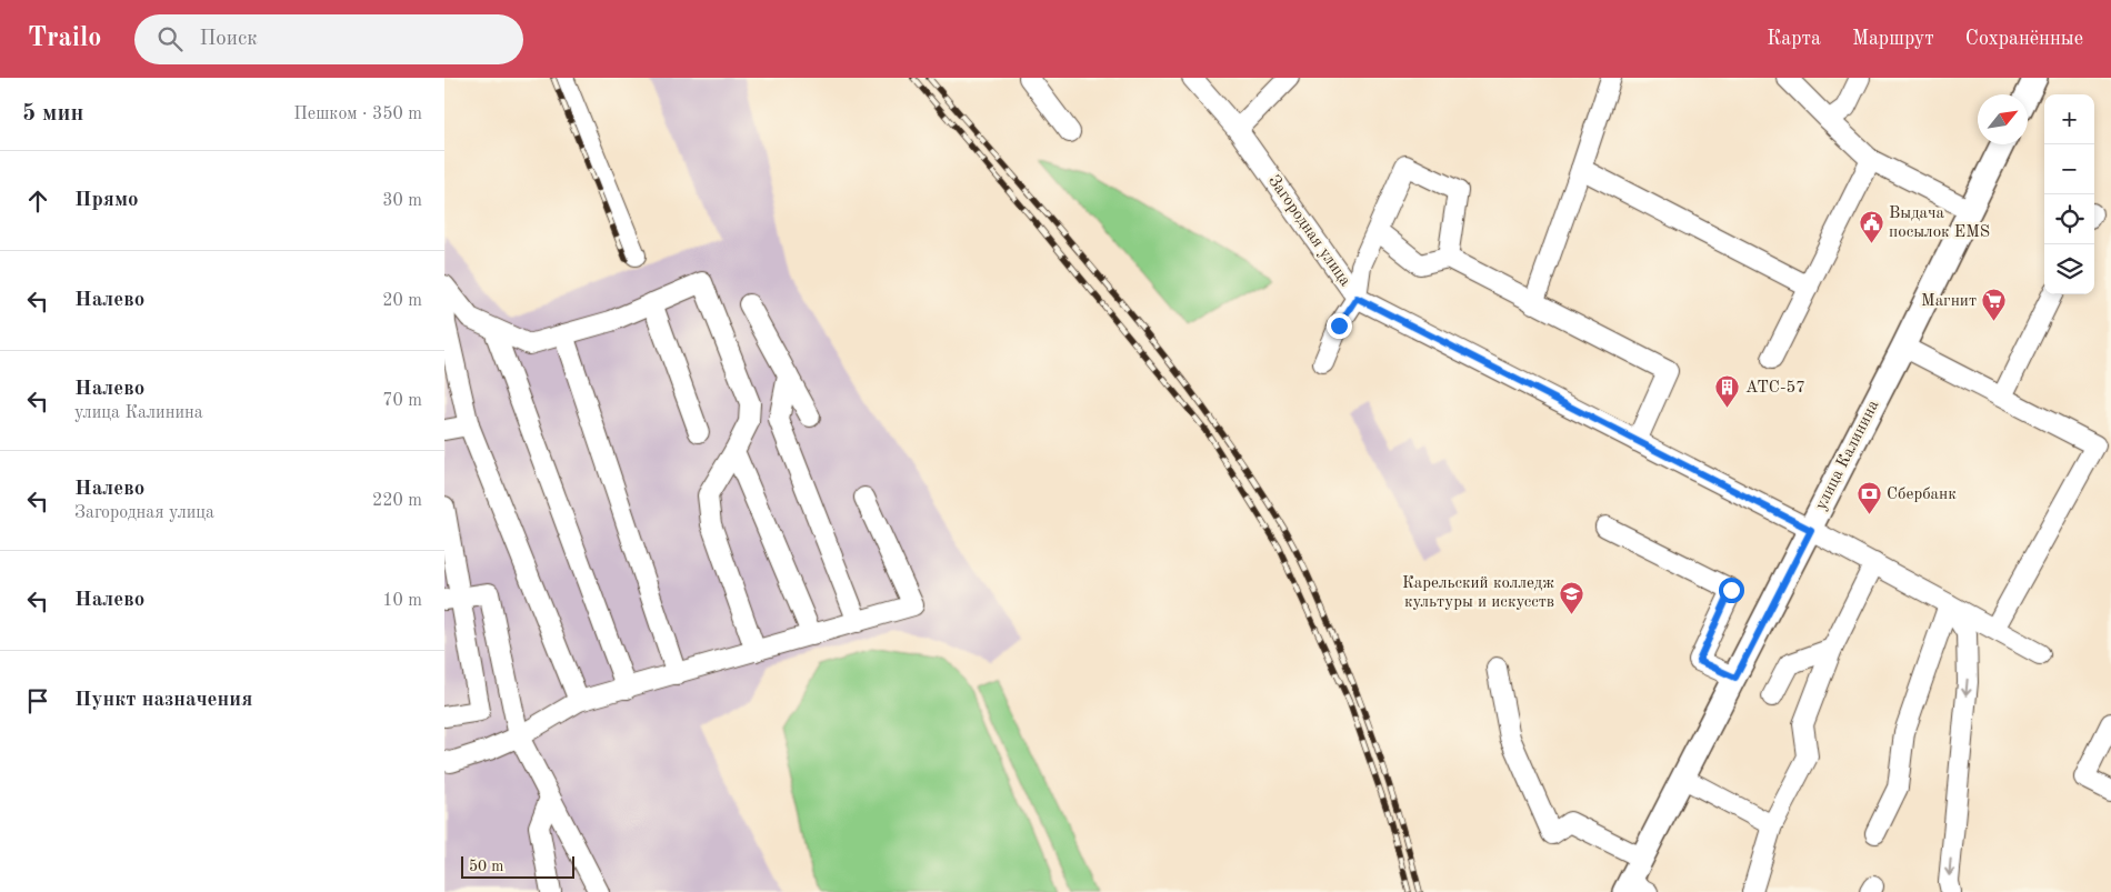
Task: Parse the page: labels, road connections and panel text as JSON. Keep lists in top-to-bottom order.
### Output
{
  "streets": {
    "main road": ["улица Калинина"],
    "street": ["Загородная улица"]
  },
  "crossings": [
    ["Загородная улица", "улица Калинина"]
  ],
  "places": {
    "public building": ["Выдача посылок EMS"],
    "supermarket": ["Магнит"],
    "building": ["АТС-57"],
    "bank": ["Сбербанк"],
    "school or university": ["Карельский колледж культуры и искусств"]
  },
  "scale_bar": "50 m",
  "north": "top right",
  "page": {
    "header": "Trailo",
    "search": "Поиск",
    "nav": ["Карта", "Маршрут", "Сохранённые"],
    "heading": ["5 мин", "Пешком · 350 m"],
    "map_buttons": ["+", "−"],
    "list": [
      ["Прямо", "30 m"],
      ["Налево", "20 m"],
      ["Налево", "улица Калинина", "70 m"],
      ["Налево", "Загородная улица", "220 m"],
      ["Налево", "10 m"],
      "Пункт назначения"
    ],
    "scale": "50 m"
  }
}
